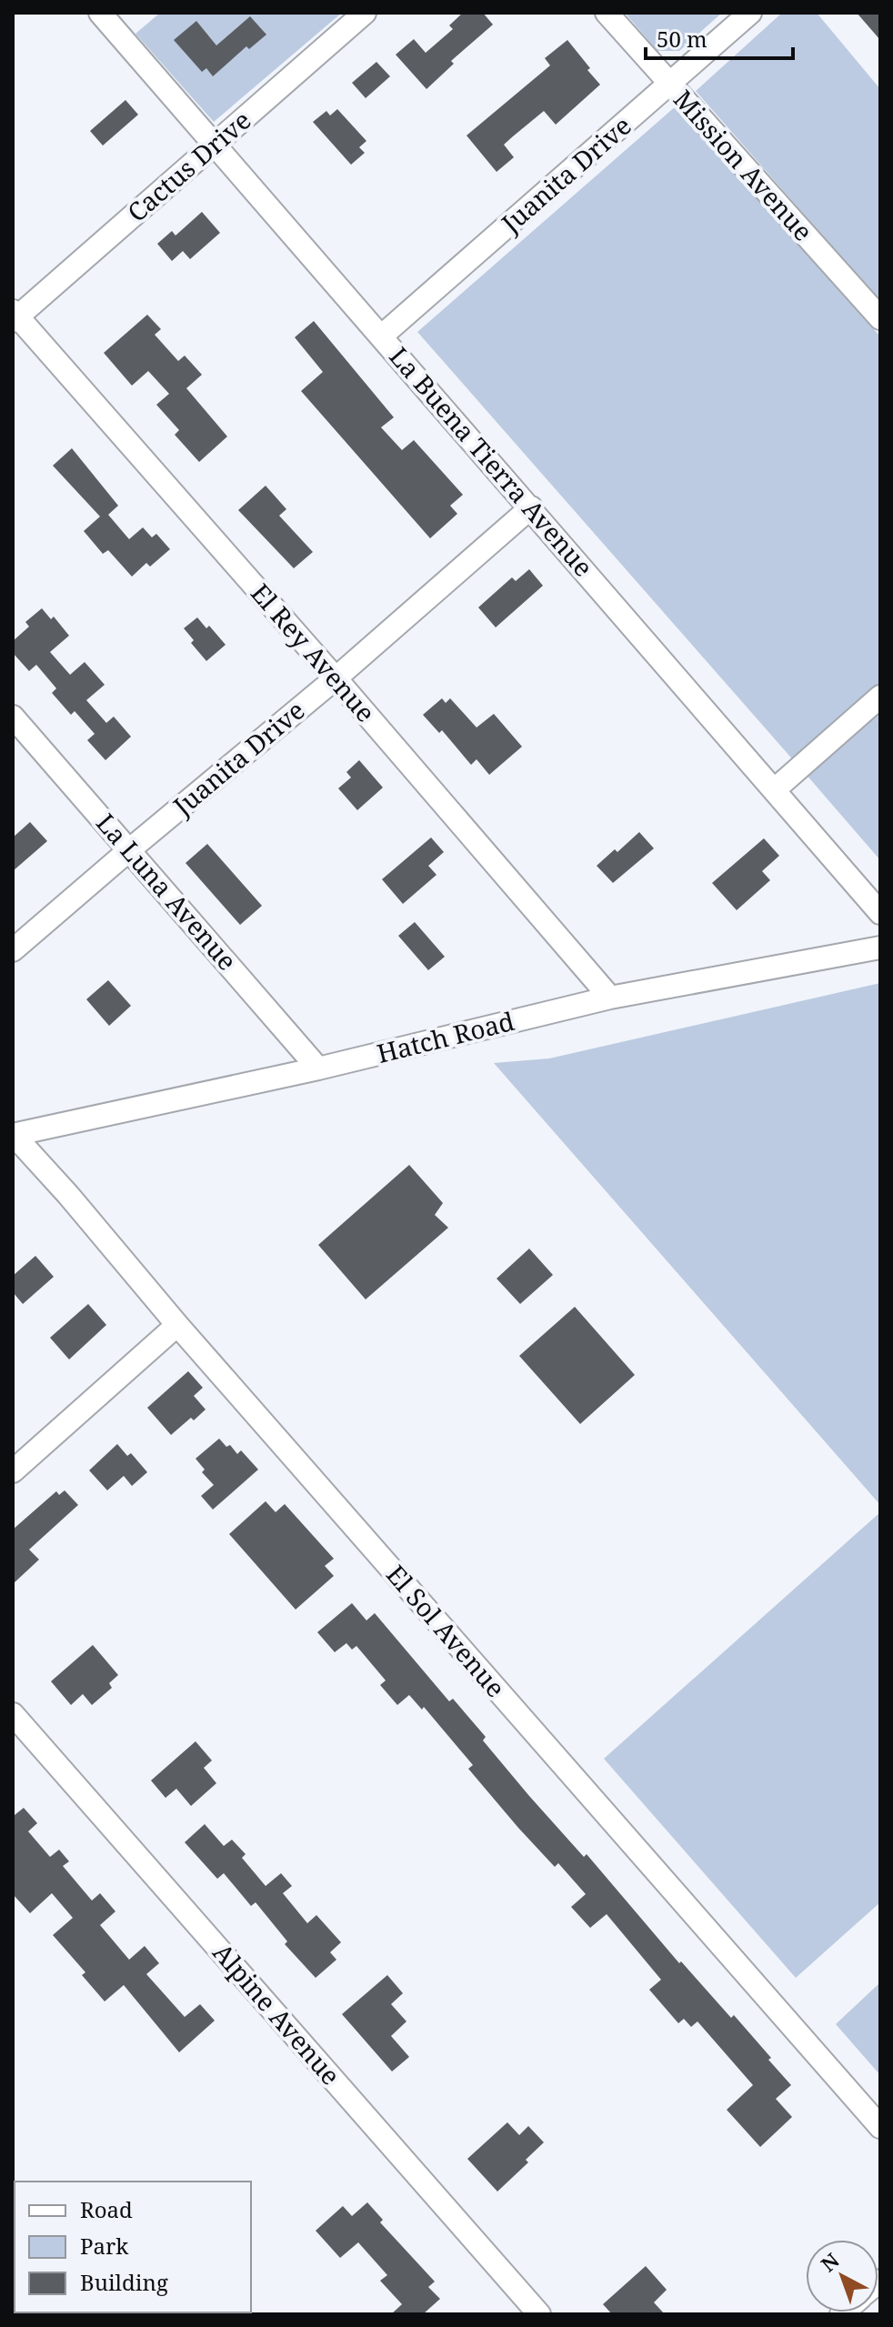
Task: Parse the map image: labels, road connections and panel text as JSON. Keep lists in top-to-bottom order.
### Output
{
  "streets": {
    "street": [
      "Mission Avenue",
      "Cactus Drive",
      "Juanita Drive",
      "La Buena Tierra Avenue",
      "El Rey Avenue",
      "La Luna Avenue",
      "Hatch Road",
      "El Sol Avenue",
      "Alpine Avenue"
    ]
  },
  "crossings": [
    ["Mission Avenue", "Juanita Drive"],
    ["Cactus Drive", "La Buena Tierra Avenue"],
    ["Cactus Drive", "El Rey Avenue"],
    ["Juanita Drive", "La Buena Tierra Avenue"],
    ["Juanita Drive", "El Rey Avenue"],
    ["Juanita Drive", "La Luna Avenue"],
    ["El Rey Avenue", "Hatch Road"],
    ["La Luna Avenue", "Hatch Road"],
    ["Hatch Road", "El Sol Avenue"]
  ],
  "legend": ["Road", "Park", "Building"],
  "scale_bar": "50 m",
  "north": "top left"
}
